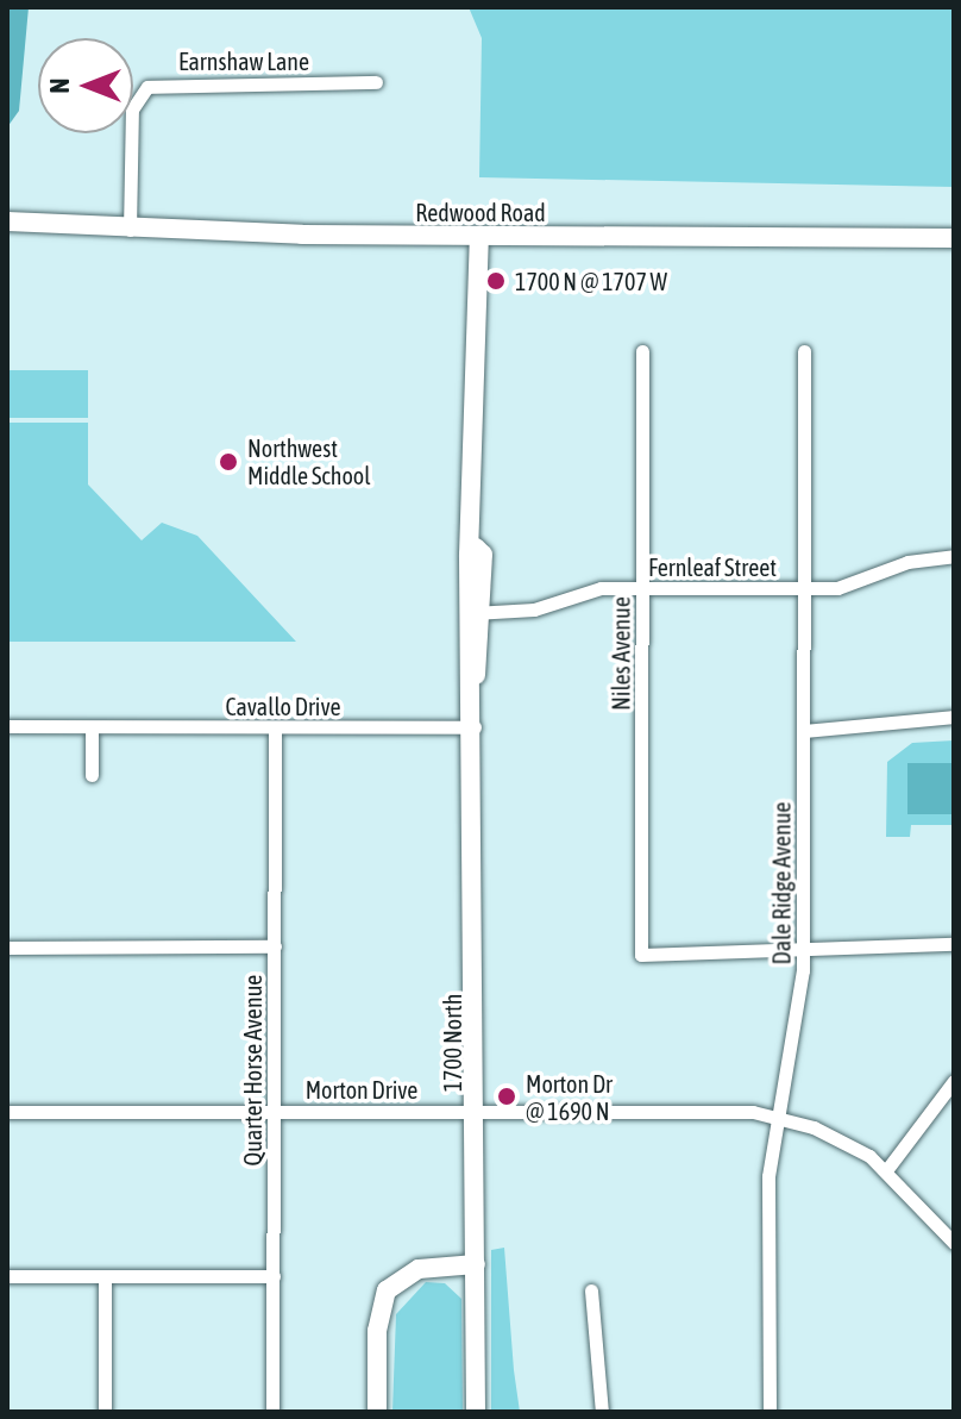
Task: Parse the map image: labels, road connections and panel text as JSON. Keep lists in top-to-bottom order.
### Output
{
  "streets": {
    "street": [
      "Earnshaw Lane",
      "Redwood Road",
      "Fernleaf Street",
      "Niles Avenue",
      "Cavallo Drive",
      "Dale Ridge Avenue",
      "1700 North",
      "Quarter Horse Avenue",
      "Morton Drive"
    ]
  },
  "crossings": [
    ["Earnshaw Lane", "Redwood Road"],
    ["Redwood Road", "1700 North"],
    ["Fernleaf Street", "Niles Avenue"],
    ["Fernleaf Street", "Dale Ridge Avenue"],
    ["Fernleaf Street", "1700 North"],
    ["Niles Avenue", "Dale Ridge Avenue"],
    ["Cavallo Drive", "1700 North"],
    ["Cavallo Drive", "Quarter Horse Avenue"],
    ["Dale Ridge Avenue", "Morton Drive"],
    ["1700 North", "Morton Drive"],
    ["Quarter Horse Avenue", "Morton Drive"]
  ],
  "places": ["1700 N @ 1707 W", "Northwest Middle School", "Morton Dr @ 1690 N"],
  "north": "left"
}
